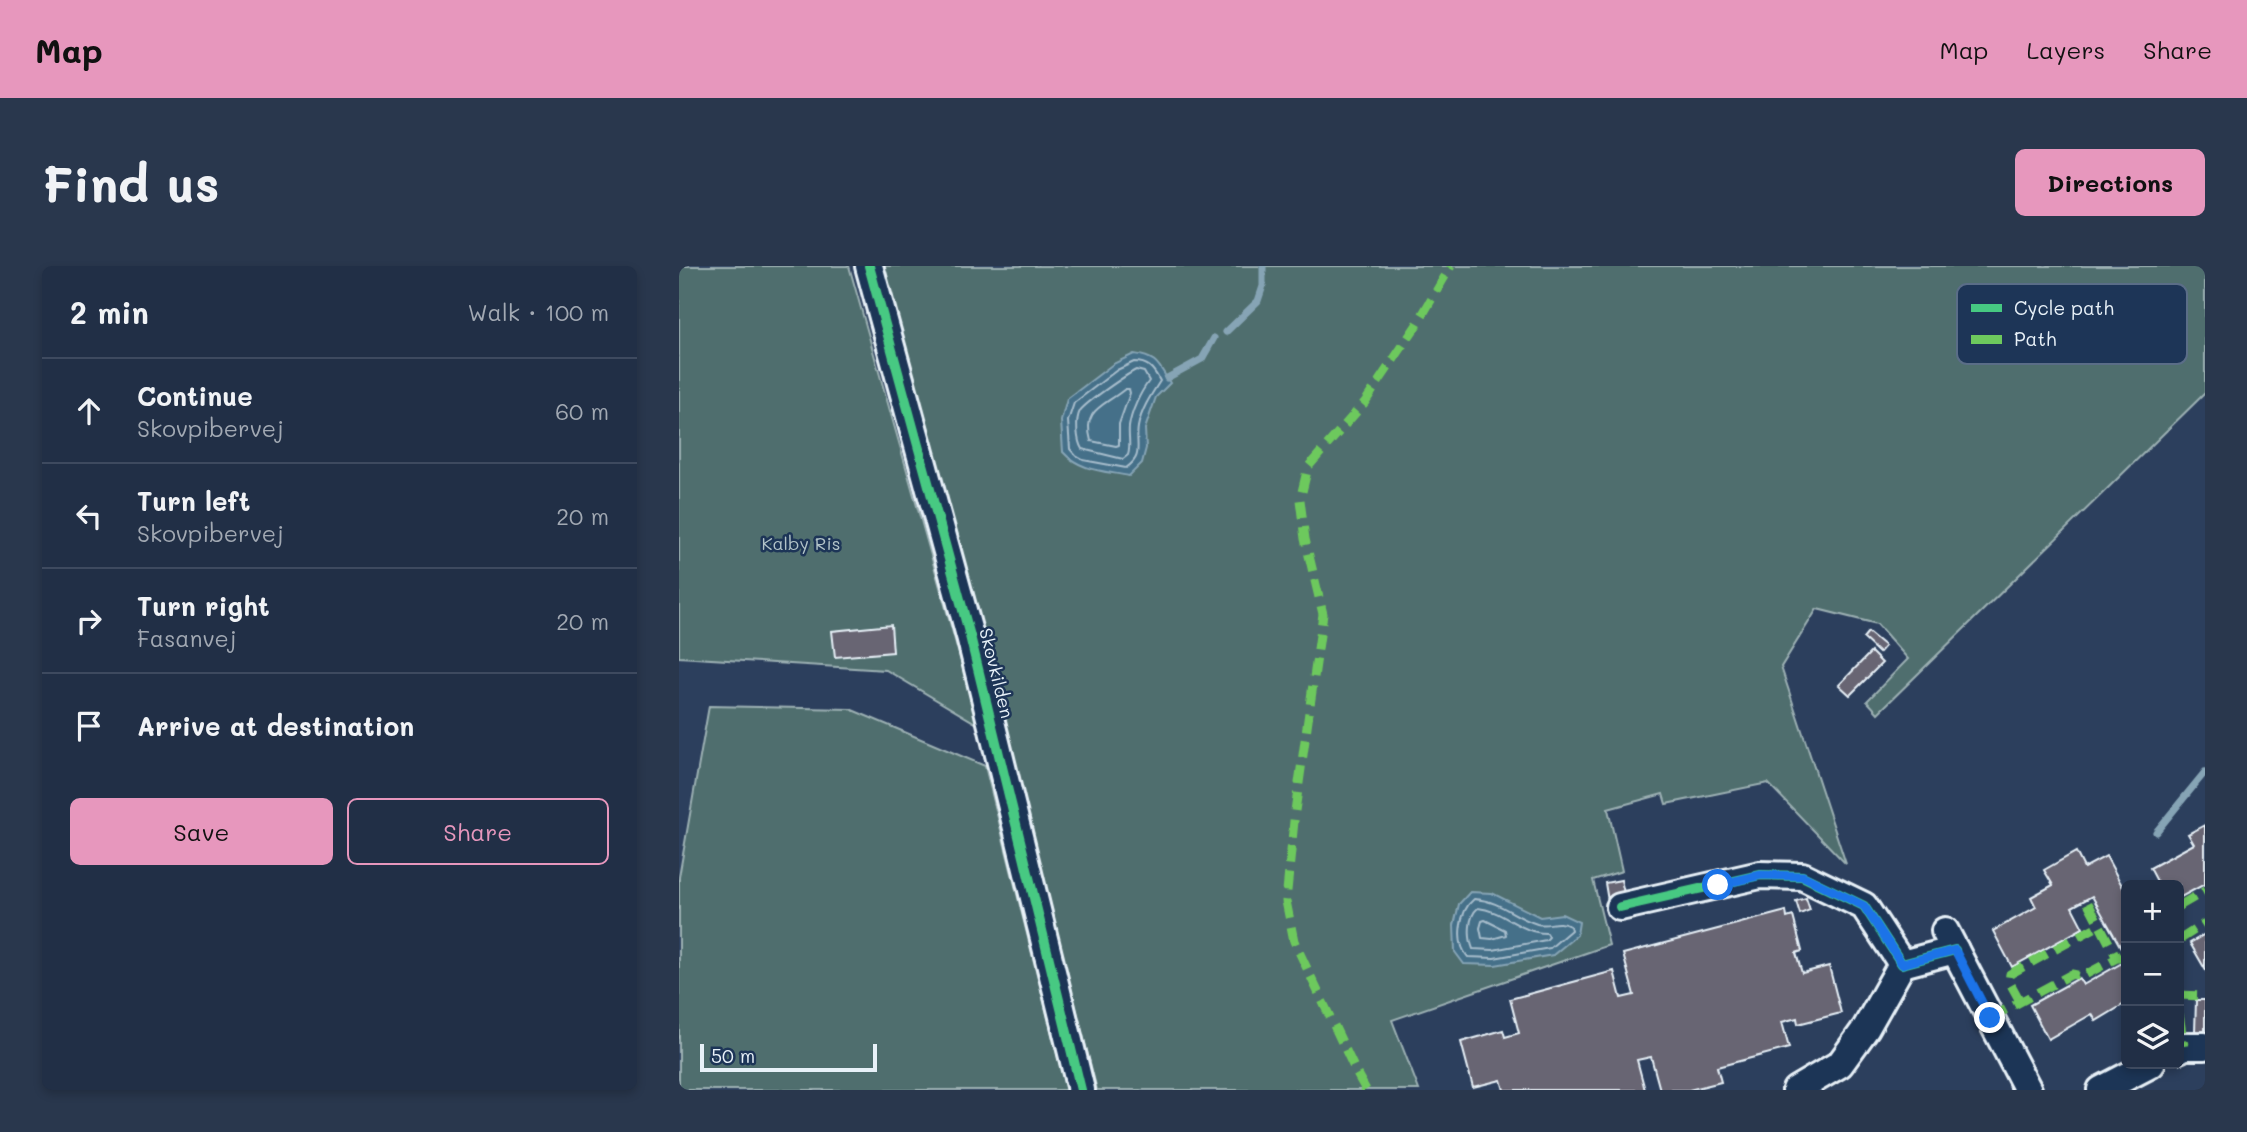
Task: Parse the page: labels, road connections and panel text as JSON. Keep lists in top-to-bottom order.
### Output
{
  "streets": {
    "street": ["Skovkilden"]
  },
  "parks": ["Kalby Ris"],
  "legend": ["Cycle path", "Path"],
  "scale_bar": "50 m",
  "page": {
    "header": "Map",
    "nav": ["Map", "Layers", "Share"],
    "buttons": [
      "Directions",
      ["Save", "Share"]
    ],
    "title": "Find us",
    "heading": ["2 min", "Walk · 100 m"],
    "list": [
      ["Continue", "Skovpibervej", "60 m"],
      ["Turn left", "Skovpibervej", "20 m"],
      ["Turn right", "Fasanvej", "20 m"],
      "Arrive at destination"
    ],
    "map_buttons": ["+", "−"],
    "scale": "50 m"
  }
}
